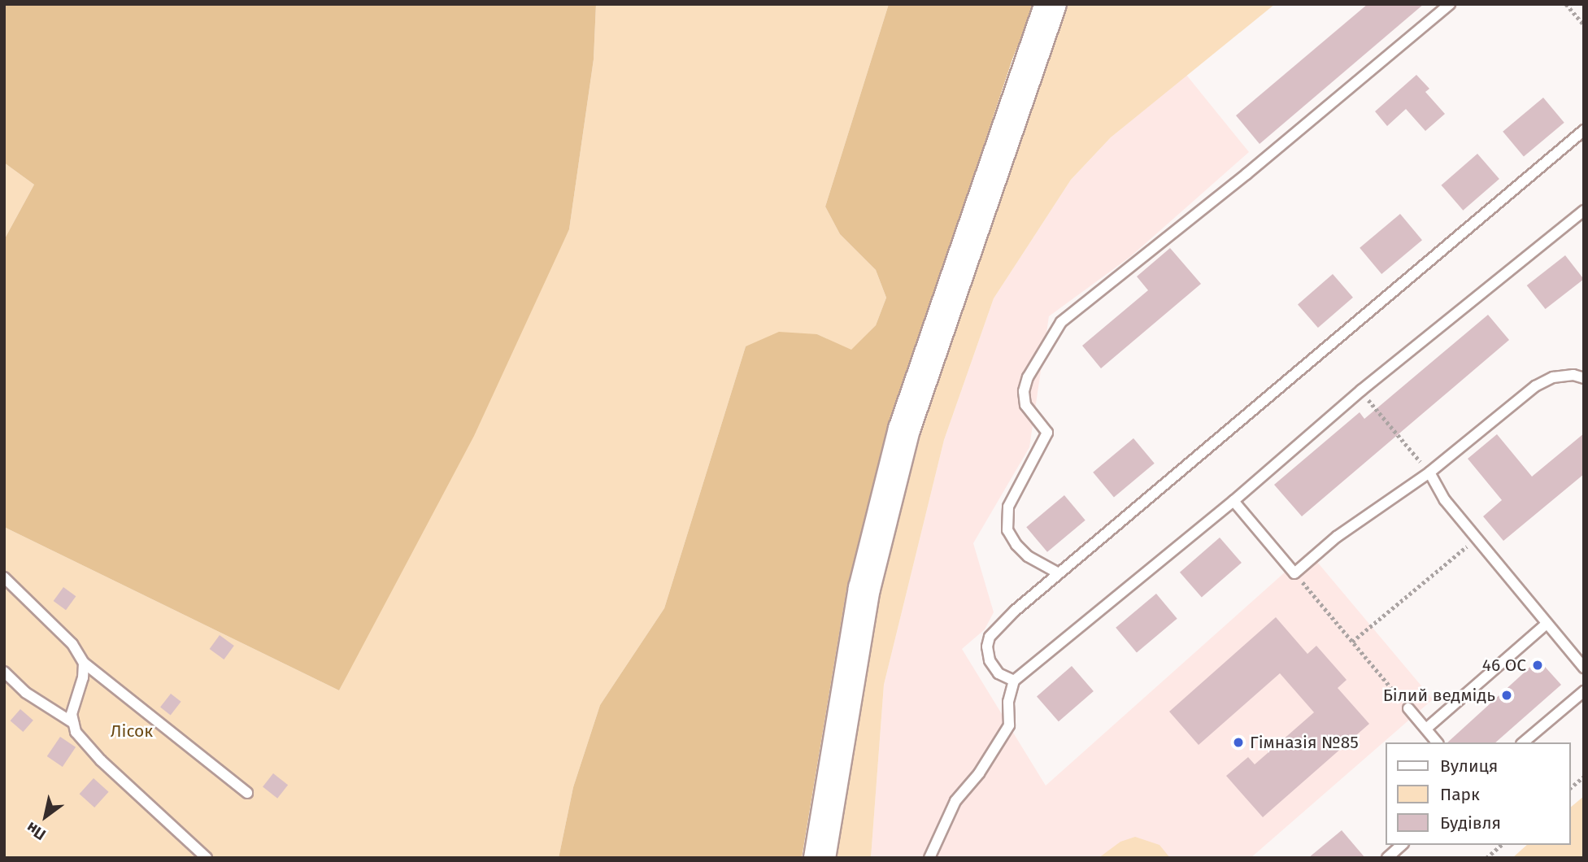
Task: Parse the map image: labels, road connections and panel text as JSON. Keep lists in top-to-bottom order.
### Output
{
  "parks": ["Лісок"],
  "places": ["46 ОС", "Білий ведмідь", "Гімназія №85"],
  "legend": ["Вулиця", "Парк", "Будівля"],
  "north": "bottom left"
}
